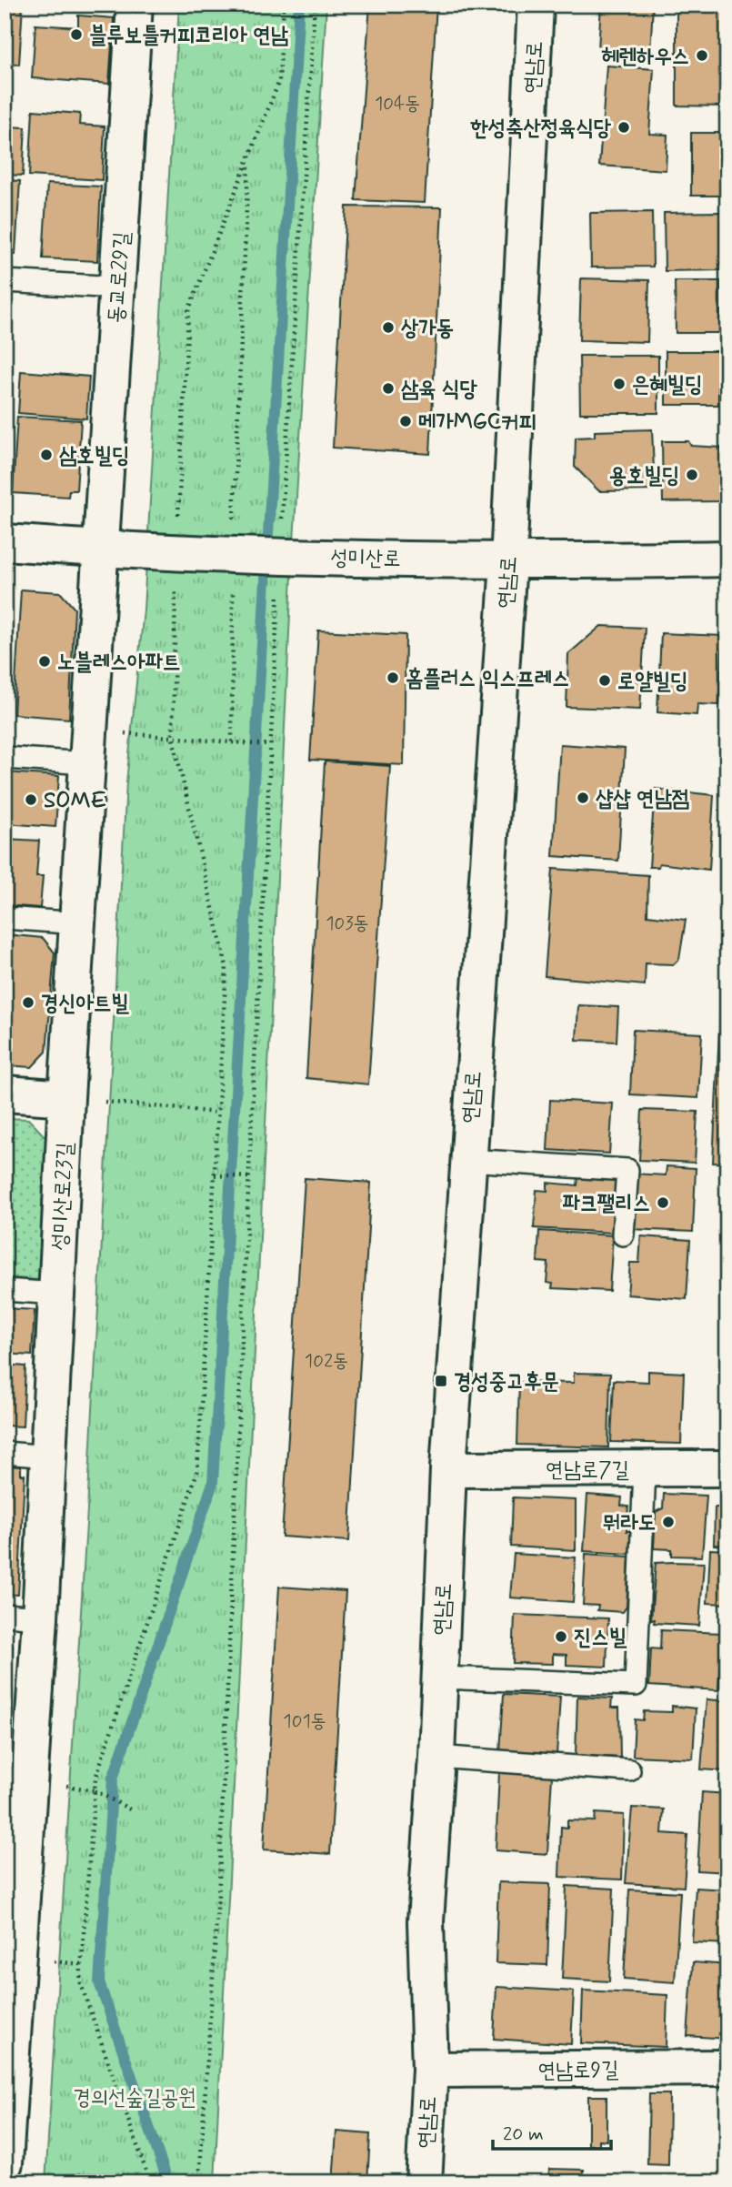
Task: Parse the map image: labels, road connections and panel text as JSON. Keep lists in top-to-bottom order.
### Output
{
  "streets": {
    "street": [
      "연남로",
      "동교로29길",
      "성미산로",
      "성미산로23길",
      "연남로7길",
      "연남로9길"
    ]
  },
  "crossings": [
    ["연남로", "성미산로"],
    ["연남로", "연남로7길"],
    ["연남로", "연남로9길"],
    ["동교로29길", "성미산로"],
    ["동교로29길", "성미산로23길"],
    ["성미산로", "성미산로23길"]
  ],
  "parks": ["경의선숲길공원"],
  "places": {
    "other": [
      "블루보틀커피코리아 연남",
      "헤렌하우스",
      "한성축산정육식당",
      "상가동",
      "은혜빌딩",
      "삼육 식당",
      "메가MGC커피",
      "삼호빌딩",
      "용호빌딩",
      "노블레스아파트",
      "홈플러스 익스프레스",
      "로얄빌딩",
      "샵샵 연남점",
      "SOME",
      "경신아트빌",
      "파크팰리스",
      "뭐라도",
      "진스빌"
    ],
    "transit": ["경성중고후문"]
  },
  "house_numbers": [
    "104동",
    "103동",
    "102동",
    "101동"
  ],
  "scale_bar": "20 m"
}
